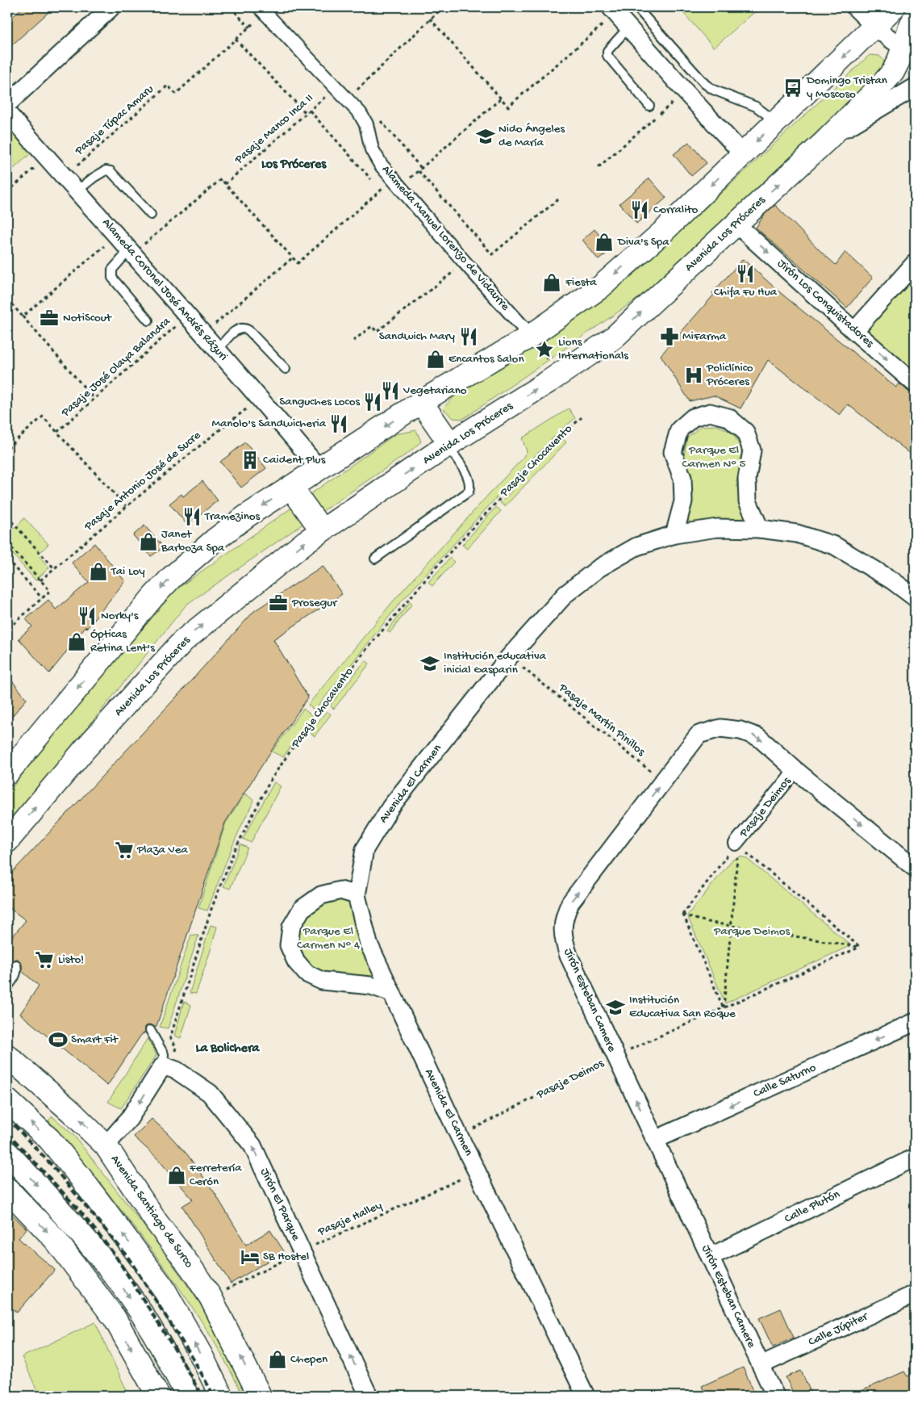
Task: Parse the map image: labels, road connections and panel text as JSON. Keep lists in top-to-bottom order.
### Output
{
  "streets": {
    "main road": ["Avenida Los Próceres", "Avenida Santiago de Surco"],
    "street": [
      "Alameda Manuel Lorenzo de Vidaurre",
      "Alameda Coronel José Andrés Rázuri",
      "Jirón Los Conquistadores",
      "Avenida El Carmen",
      "Pasaje Deimos",
      "Jirón Esteban Camere",
      "Calle Saturno",
      "Jirón El Parque",
      "Calle Plutón",
      "Calle Júpiter"
    ],
    "path": [
      "Pasaje Túpac Amaru",
      "Pasaje Manco Inca II",
      "Pasaje José Olaya Balandra",
      "Pasaje Chocavento",
      "Pasaje Antonio José de Sucre",
      "Pasaje Martín Pinillos",
      "Pasaje Halley"
    ]
  },
  "crossings": [
    ["Pasaje Túpac Amaru", "Alameda Manuel Lorenzo de Vidaurre"],
    ["Pasaje Túpac Amaru", "Alameda Coronel José Andrés Rázuri"],
    ["Pasaje Manco Inca II", "Alameda Manuel Lorenzo de Vidaurre"],
    ["Avenida Los Próceres", "Jirón Los Conquistadores"],
    ["Alameda Coronel José Andrés Rázuri", "Pasaje José Olaya Balandra"],
    ["Alameda Coronel José Andrés Rázuri", "Pasaje Antonio José de Sucre"],
    ["Pasaje Martín Pinillos", "Avenida El Carmen"],
    ["Pasaje Martín Pinillos", "Jirón Esteban Camere"],
    ["Avenida El Carmen", "Pasaje Deimos"],
    ["Avenida El Carmen", "Pasaje Halley"],
    ["Pasaje Deimos", "Jirón Esteban Camere"],
    ["Jirón Esteban Camere", "Calle Saturno"],
    ["Jirón Esteban Camere", "Calle Plutón"],
    ["Jirón Esteban Camere", "Calle Júpiter"],
    ["Jirón El Parque", "Pasaje Halley"],
    ["Avenida Santiago de Surco", "Pasaje Halley"]
  ],
  "one_way": ["Jirón Los Conquistadores", "Calle Saturno", "Jirón El Parque"],
  "districts": ["Los Próceres", "La Bolichera"],
  "parks": ["Parque El Carmen N° 5", "Parque El Carmen N° 4", "Parque Deimos"],
  "places": {
    "bus stop": ["Domingo Tristan y Moscoso"],
    "school or university": ["Nido Ángeles de María", "Institución educativa inicial Gasparin", "Institución Educativa San Roque"],
    "restaurant": [
      "Corralito",
      "Chifa Fu Hua",
      "Sandwich Mary",
      "Vegetariano",
      "Sanguches Locos",
      "Manolo's Sandwicheria",
      "Tramezinos",
      "Norky's"
    ],
    "shop": [
      "Diva's Spa",
      "Fiesta",
      "Encantos Salon",
      "Janet Barboza Spa",
      "Tai Loy",
      "Ópticas Retina Lent's",
      "Ferretería Cerón",
      "Chepen"
    ],
    "office": ["NotiScout", "Prosegur"],
    "pharmacy": ["MiFarma"],
    "place": ["Lions Internationals"],
    "hospital": ["Policlínico Próceres"],
    "building": ["Caident Plus"],
    "supermarket": ["Plaza Vea", "Listo!"],
    "sports": ["Smart Fit"],
    "hotel": ["SB Hostel"]
  }
}
